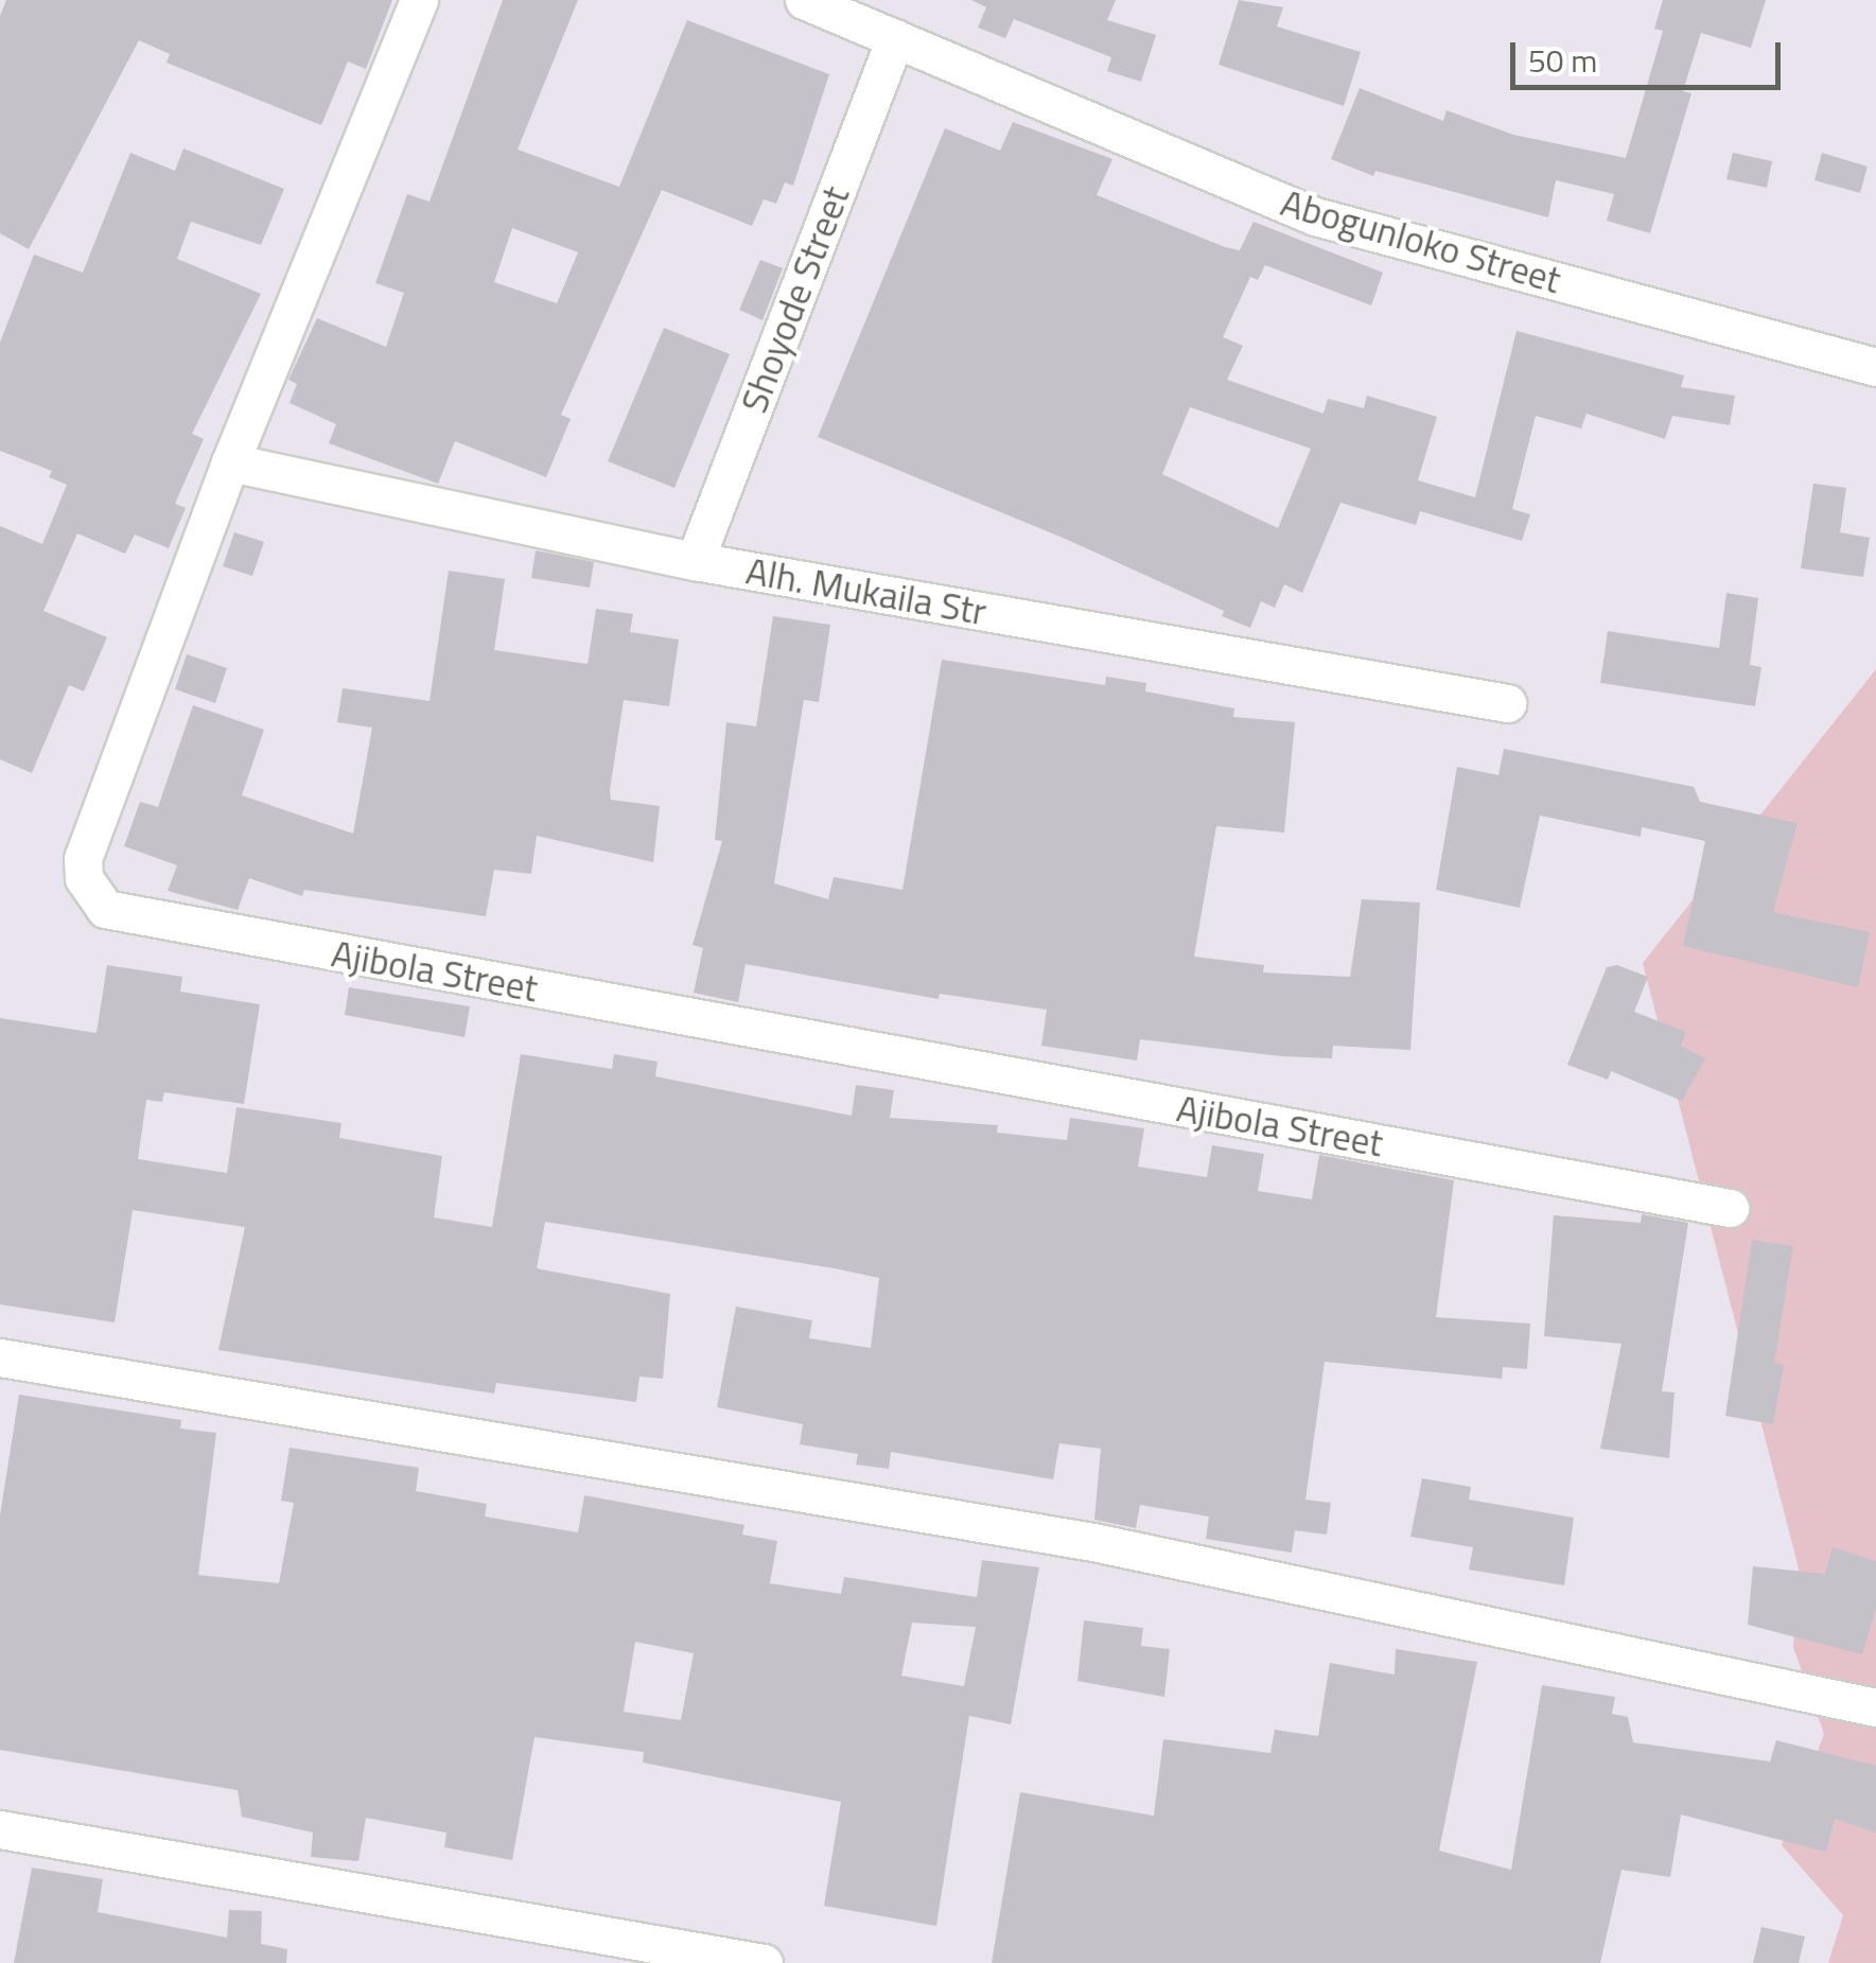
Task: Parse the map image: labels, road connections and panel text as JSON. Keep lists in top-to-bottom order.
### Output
{
  "streets": {
    "street": [
      "Abogunloko Street",
      "Shoyode Street",
      "Alh. Mukaila Str",
      "Ajibola Street"
    ]
  },
  "crossings": [
    ["Abogunloko Street", "Shoyode Street"],
    ["Shoyode Street", "Alh. Mukaila Str"],
    ["Alh. Mukaila Str", "Ajibola Street"]
  ],
  "scale_bar": "50 m"
}
